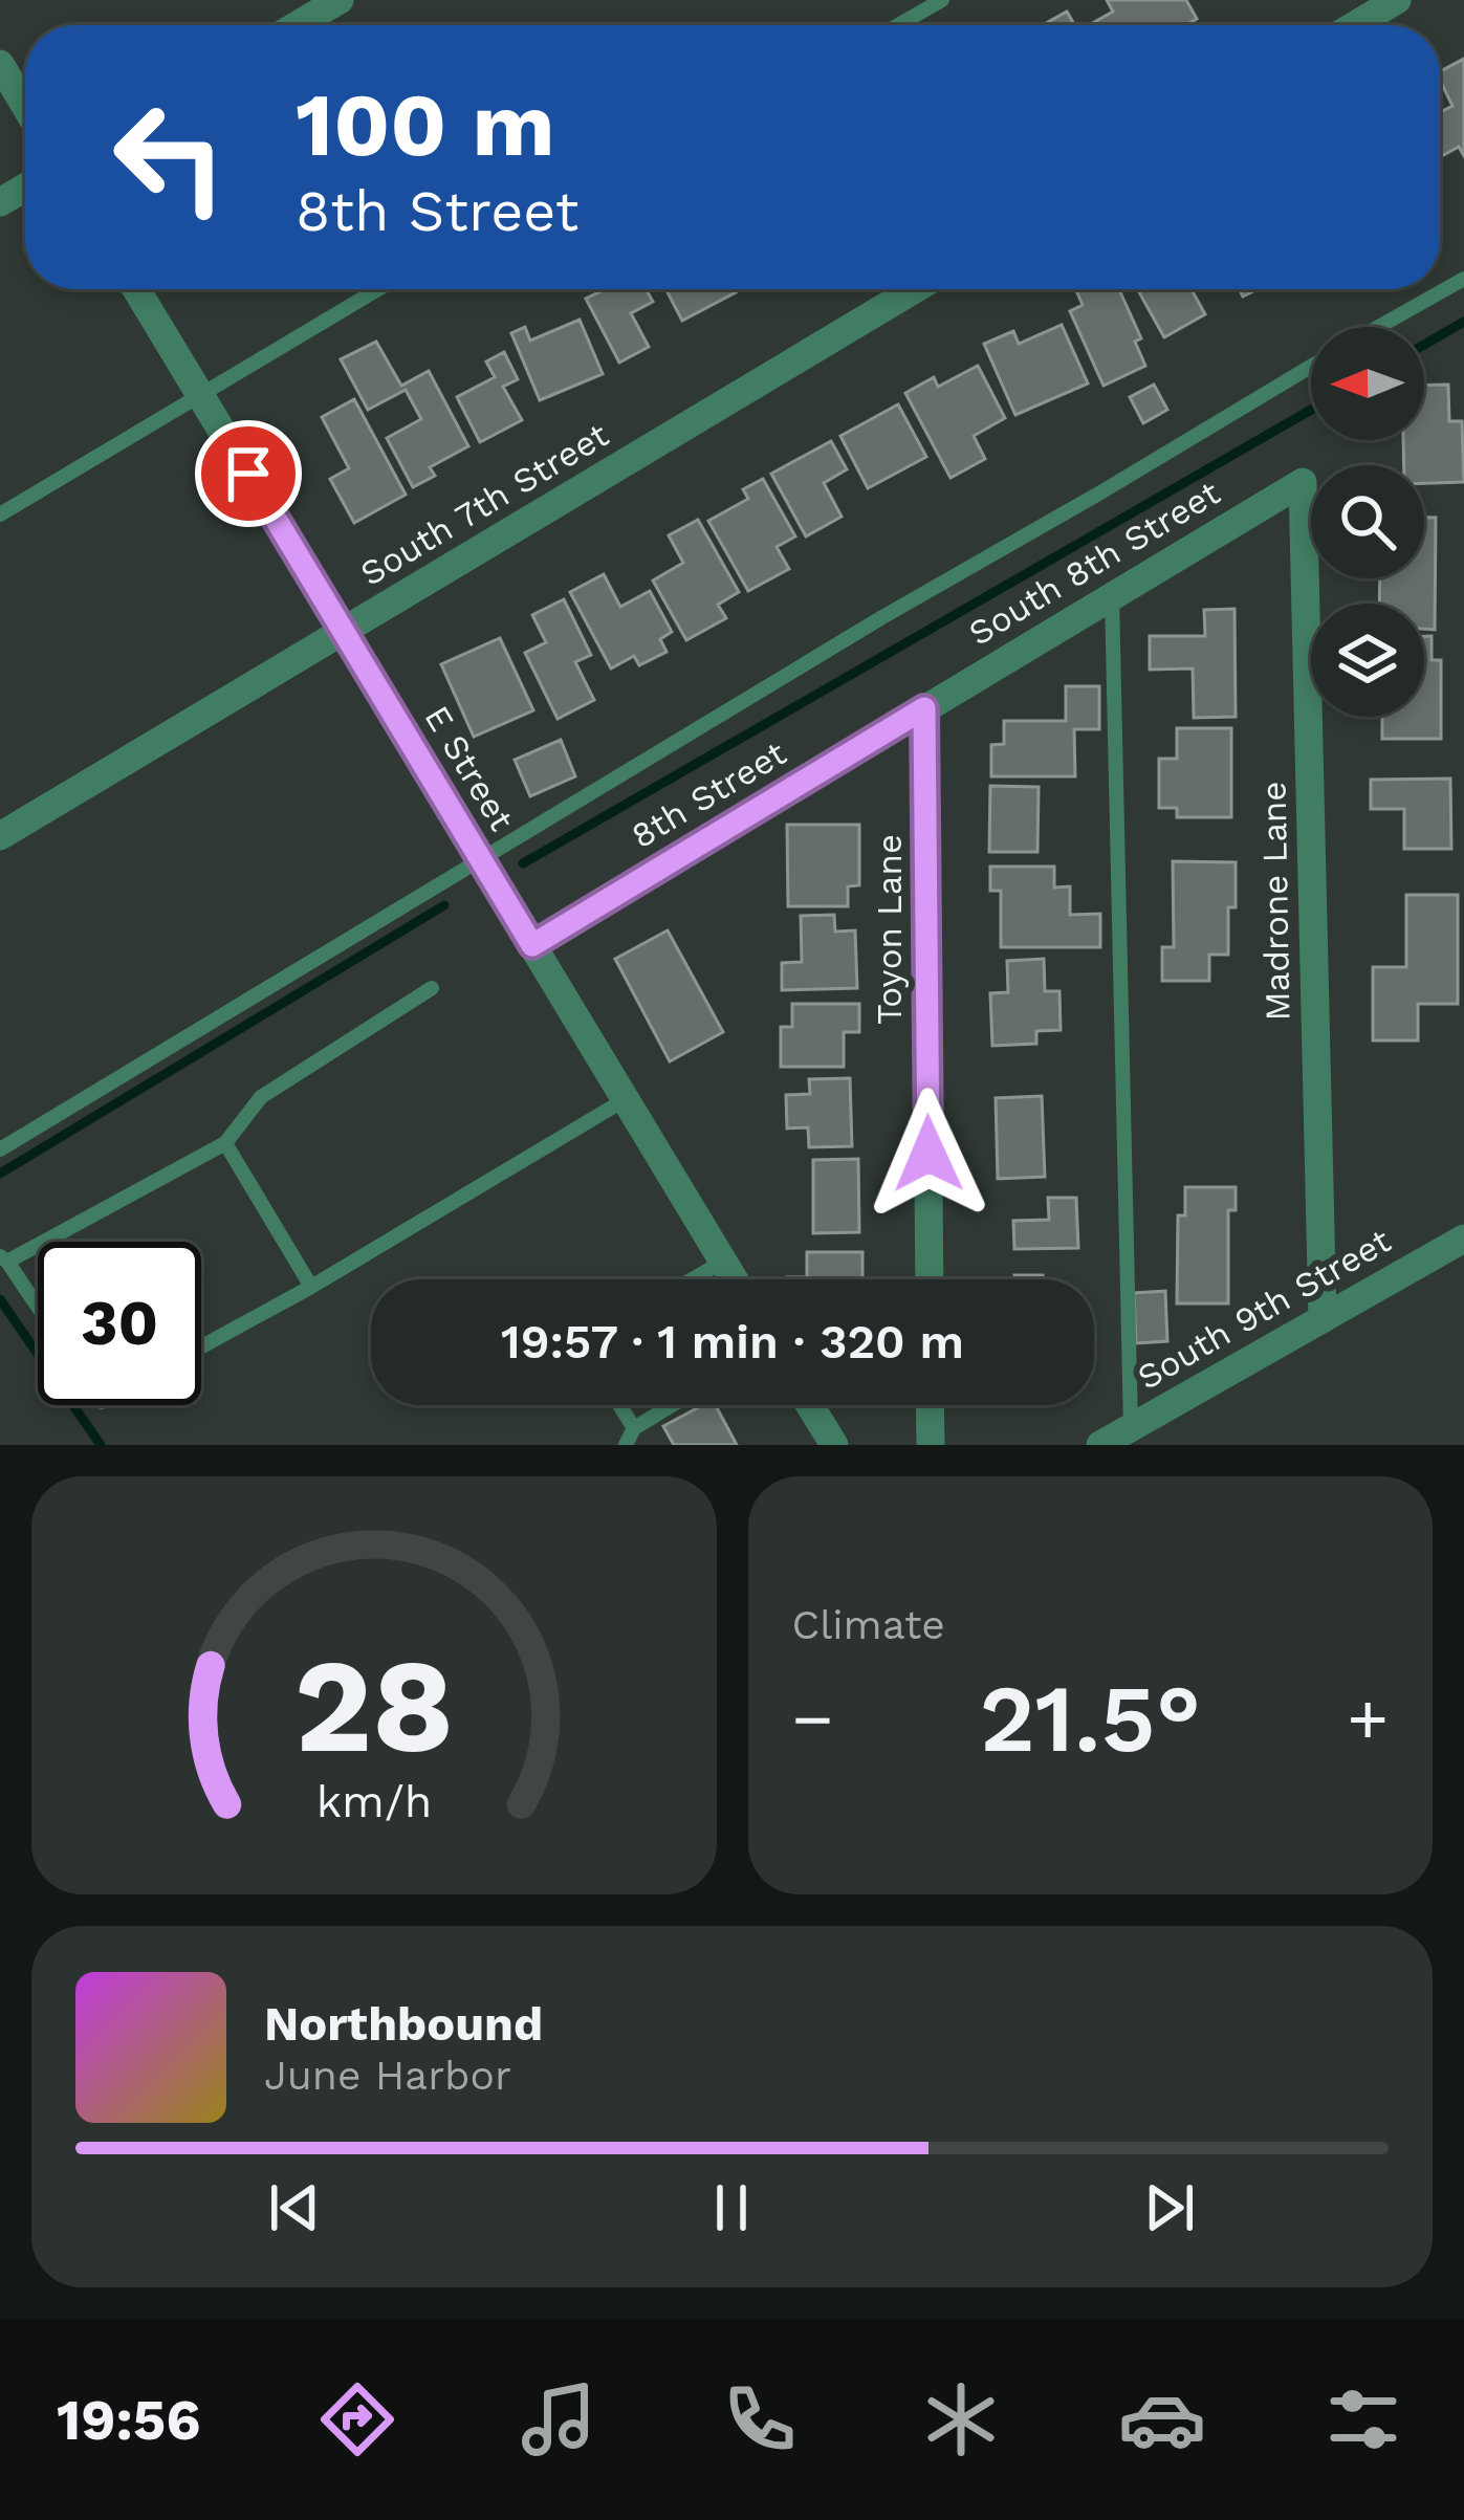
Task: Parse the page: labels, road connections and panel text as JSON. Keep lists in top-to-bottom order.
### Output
{
  "streets": {
    "street": [
      "South 7th Street",
      "South 8th Street",
      "E Street",
      "8th Street",
      "Madrone Lane",
      "Toyon Lane",
      "South 9th Street"
    ]
  },
  "crossings": [
    ["South 7th Street", "E Street"],
    ["South 8th Street", "8th Street"],
    ["South 8th Street", "Madrone Lane"],
    ["South 8th Street", "Toyon Lane"],
    ["E Street", "8th Street"],
    ["8th Street", "Toyon Lane"],
    ["Madrone Lane", "South 9th Street"]
  ],
  "north": "left",
  "page": {
    "turn": ["100 m", "8th Street"],
    "limit": "30",
    "trip": "19:57 · 1 min · 320 m",
    "tile": "Climate",
    "heat": ["−", "21.5°", "+"],
    "song": ["Northbound", "June Harbor"],
    "tabs": "19:56",
    "gauge": ["28", "km/h"]
  }
}
